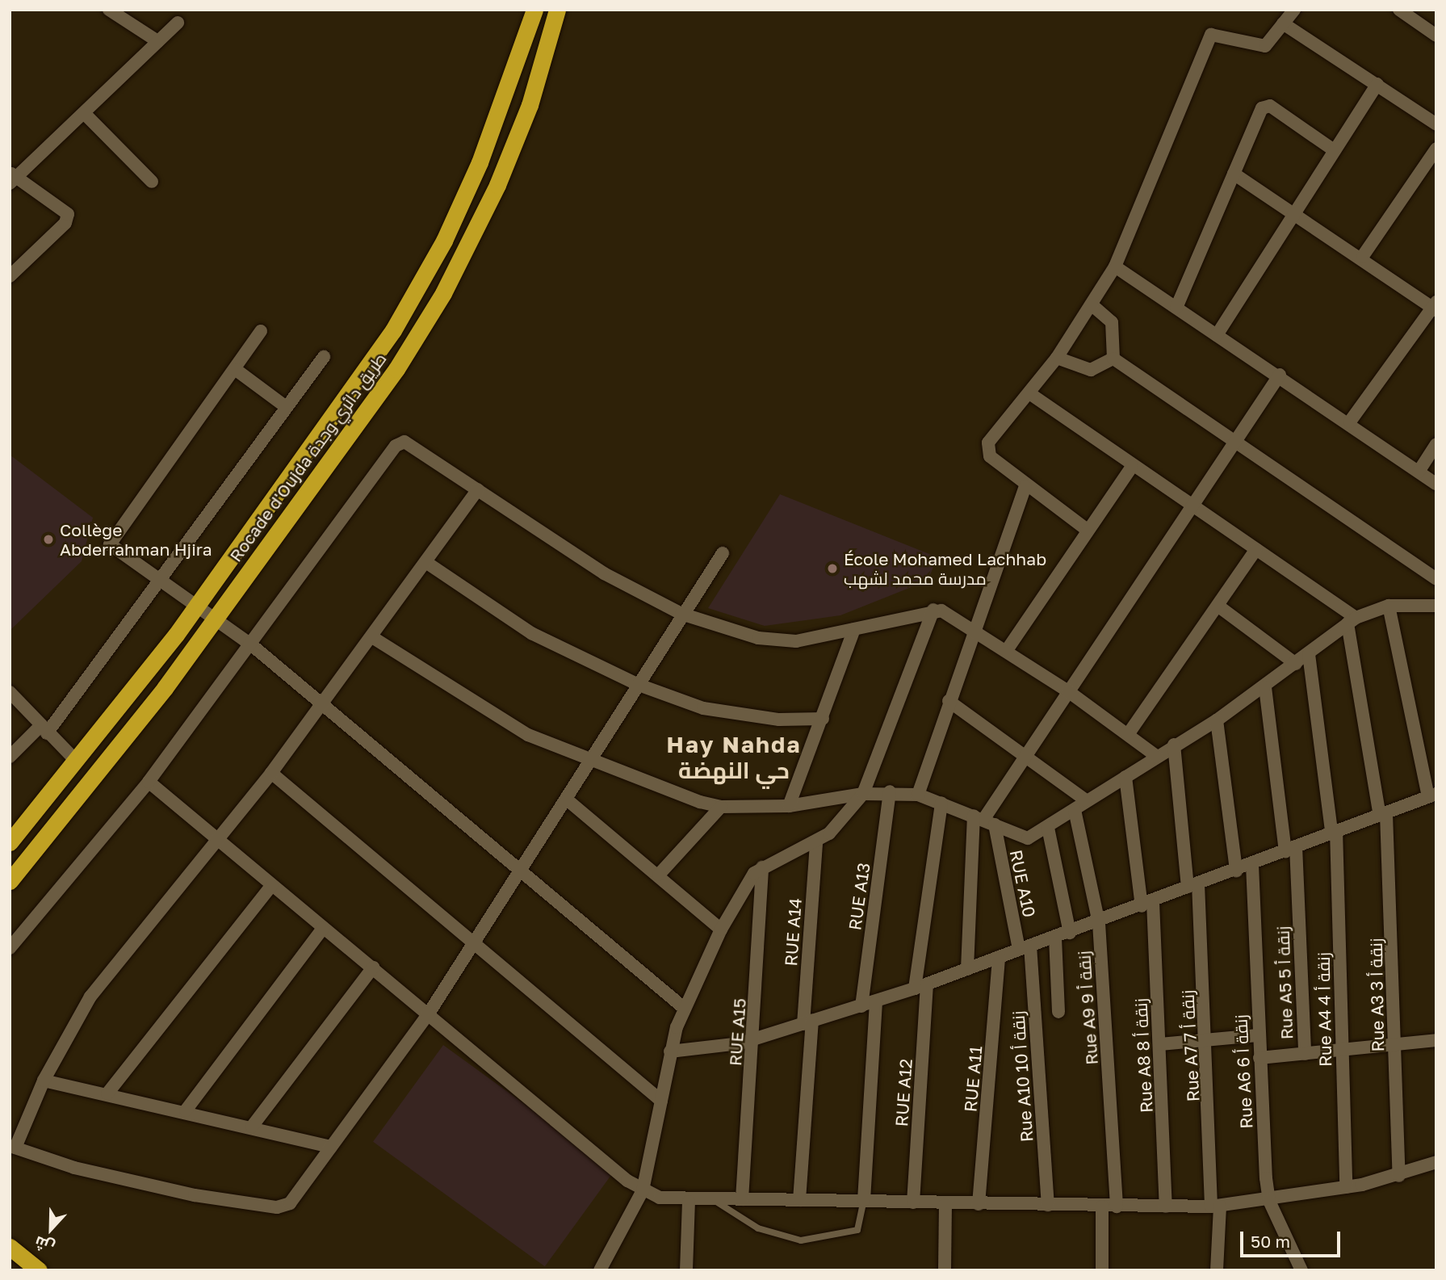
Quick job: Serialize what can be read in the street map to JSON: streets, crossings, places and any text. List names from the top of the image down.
{
  "streets": {
    "highway": ["Rocade d'Oujda طريق دائري وجدة"],
    "street": [
      "RUE A10",
      "RUE A13",
      "RUE A14",
      "Rue A5 زنقة أ 5",
      "Rue A3 زنقة أ 3",
      "Rue A9 زنقة أ 9",
      "Rue A4 زنقة أ 4",
      "RUE A15",
      "Rue A7 زنقة أ 7",
      "Rue A8 زنقة أ 8",
      "Rue A6 زنقة أ 6",
      "Rue A10 زنقة أ 10",
      "RUE A11",
      "RUE A12"
    ]
  },
  "crossings": [
    ["RUE A10", "Rue A10 زنقة أ 10"],
    ["Rue A5 زنقة أ 5", "Rue A3 زنقة أ 3"],
    ["Rue A5 زنقة أ 5", "Rue A4 زنقة أ 4"]
  ],
  "districts": ["Hay Nahda حي النهضة"],
  "places": ["Collège Abderrahman Hjira", "École Mohamed Lachhab مدرسة محمد لشهب"],
  "scale_bar": "50 m",
  "north": "bottom"
}
